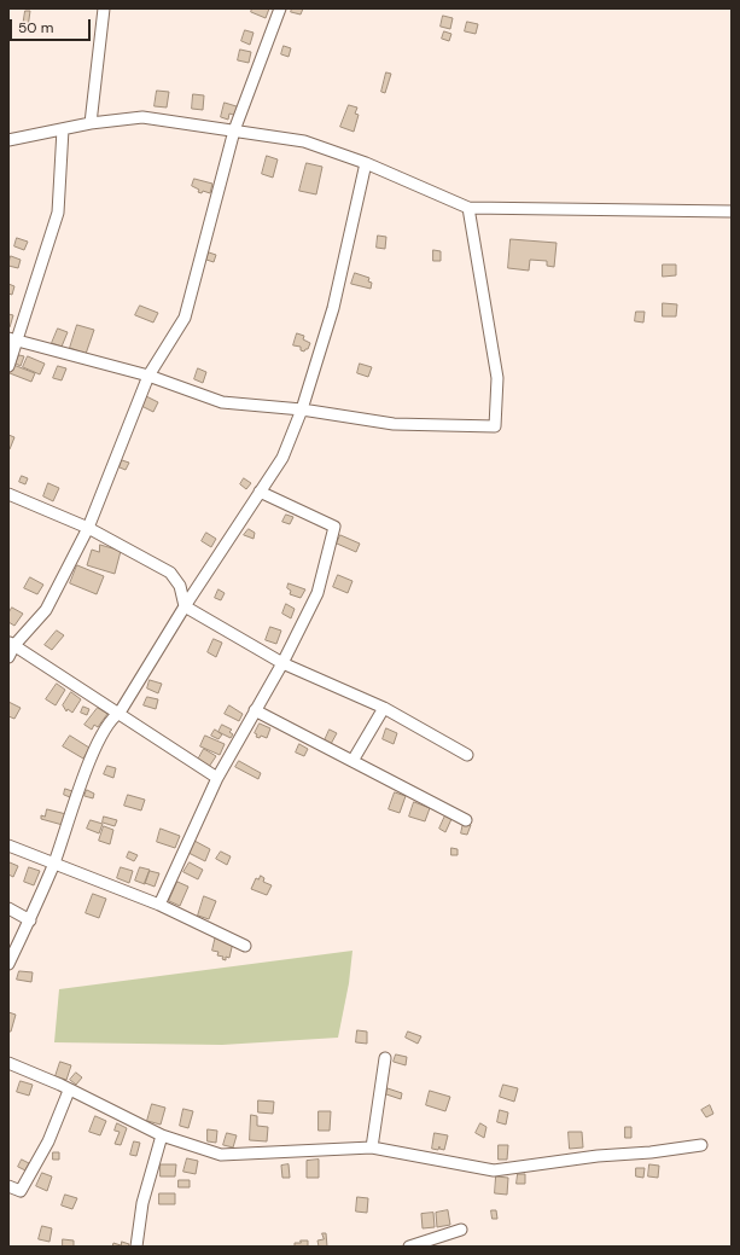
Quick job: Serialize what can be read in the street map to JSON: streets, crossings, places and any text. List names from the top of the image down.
{
  "scale_bar": "50 m"
}
